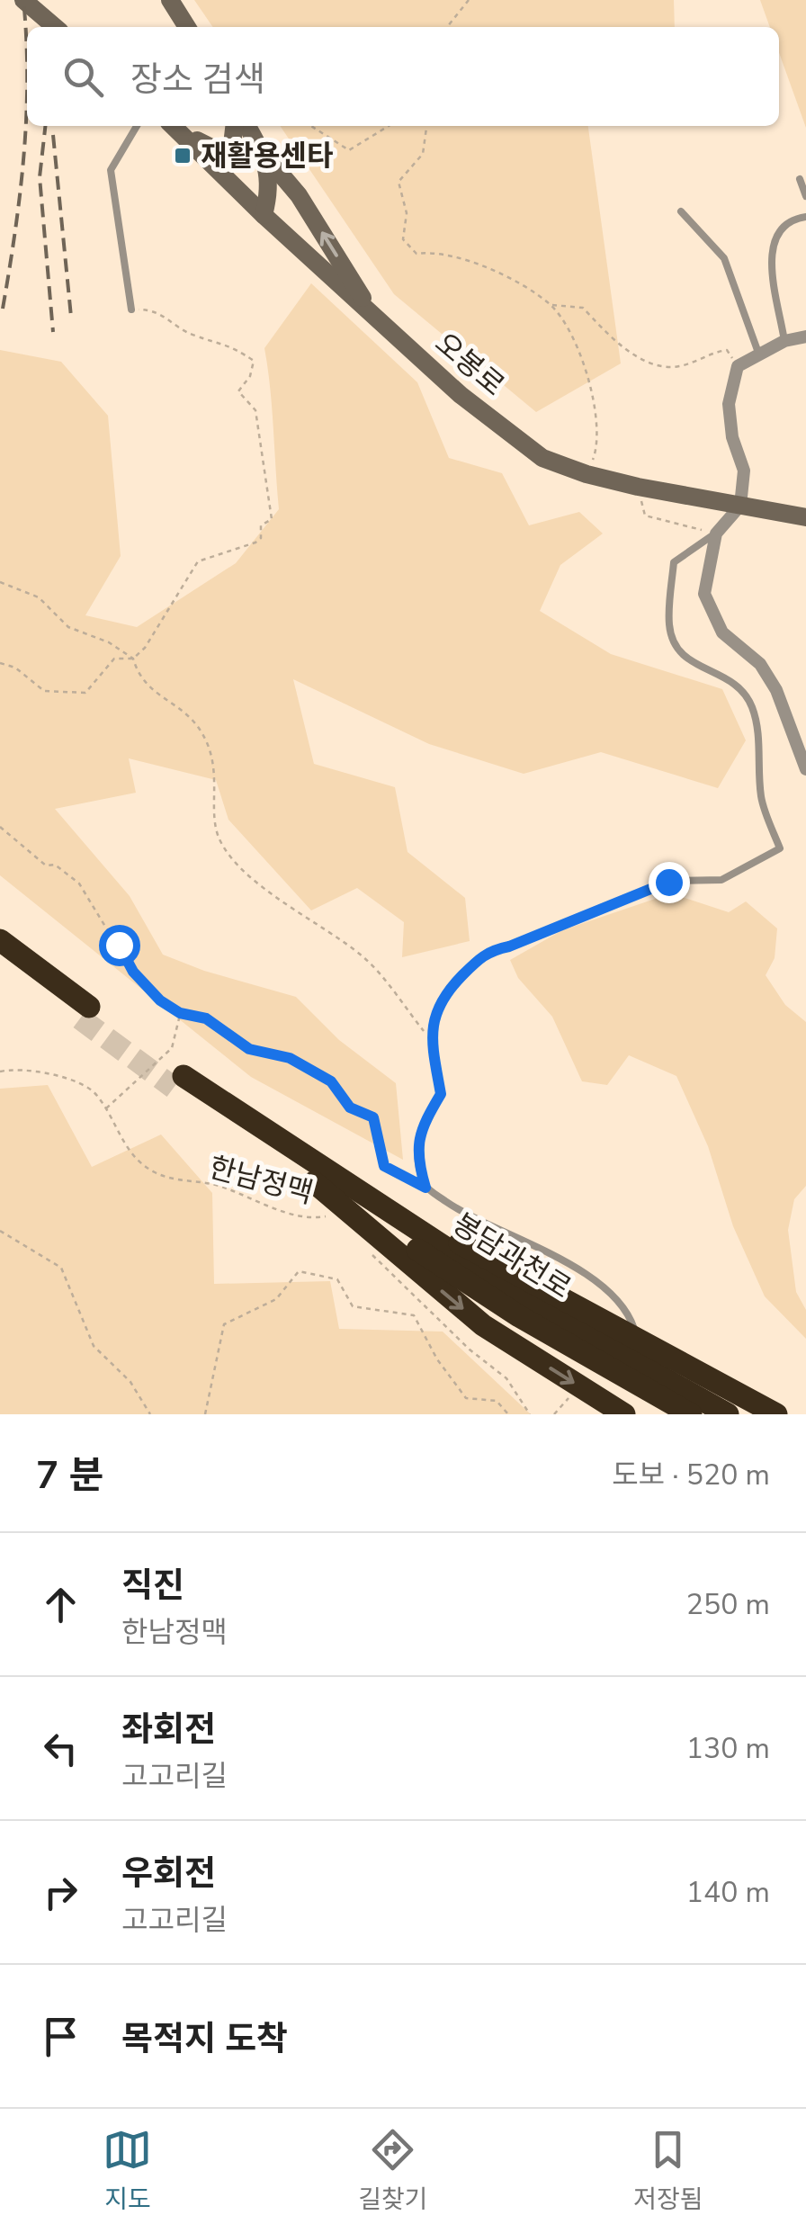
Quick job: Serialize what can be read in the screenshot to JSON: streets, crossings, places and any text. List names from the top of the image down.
{
  "streets": {
    "highway": ["봉담과천로"],
    "street": ["오봉로"],
    "path": ["한남정맥"]
  },
  "places": {
    "transit": ["재활용센타"]
  },
  "page": {
    "search": "장소 검색",
    "heading": ["7 분", "도보 · 520 m"],
    "list": [
      ["직진", "한남정맥", "250 m"],
      ["좌회전", "고고리길", "130 m"],
      ["우회전", "고고리길", "140 m"],
      "목적지 도착"
    ],
    "nav": ["지도", "길찾기", "저장됨"]
  }
}
